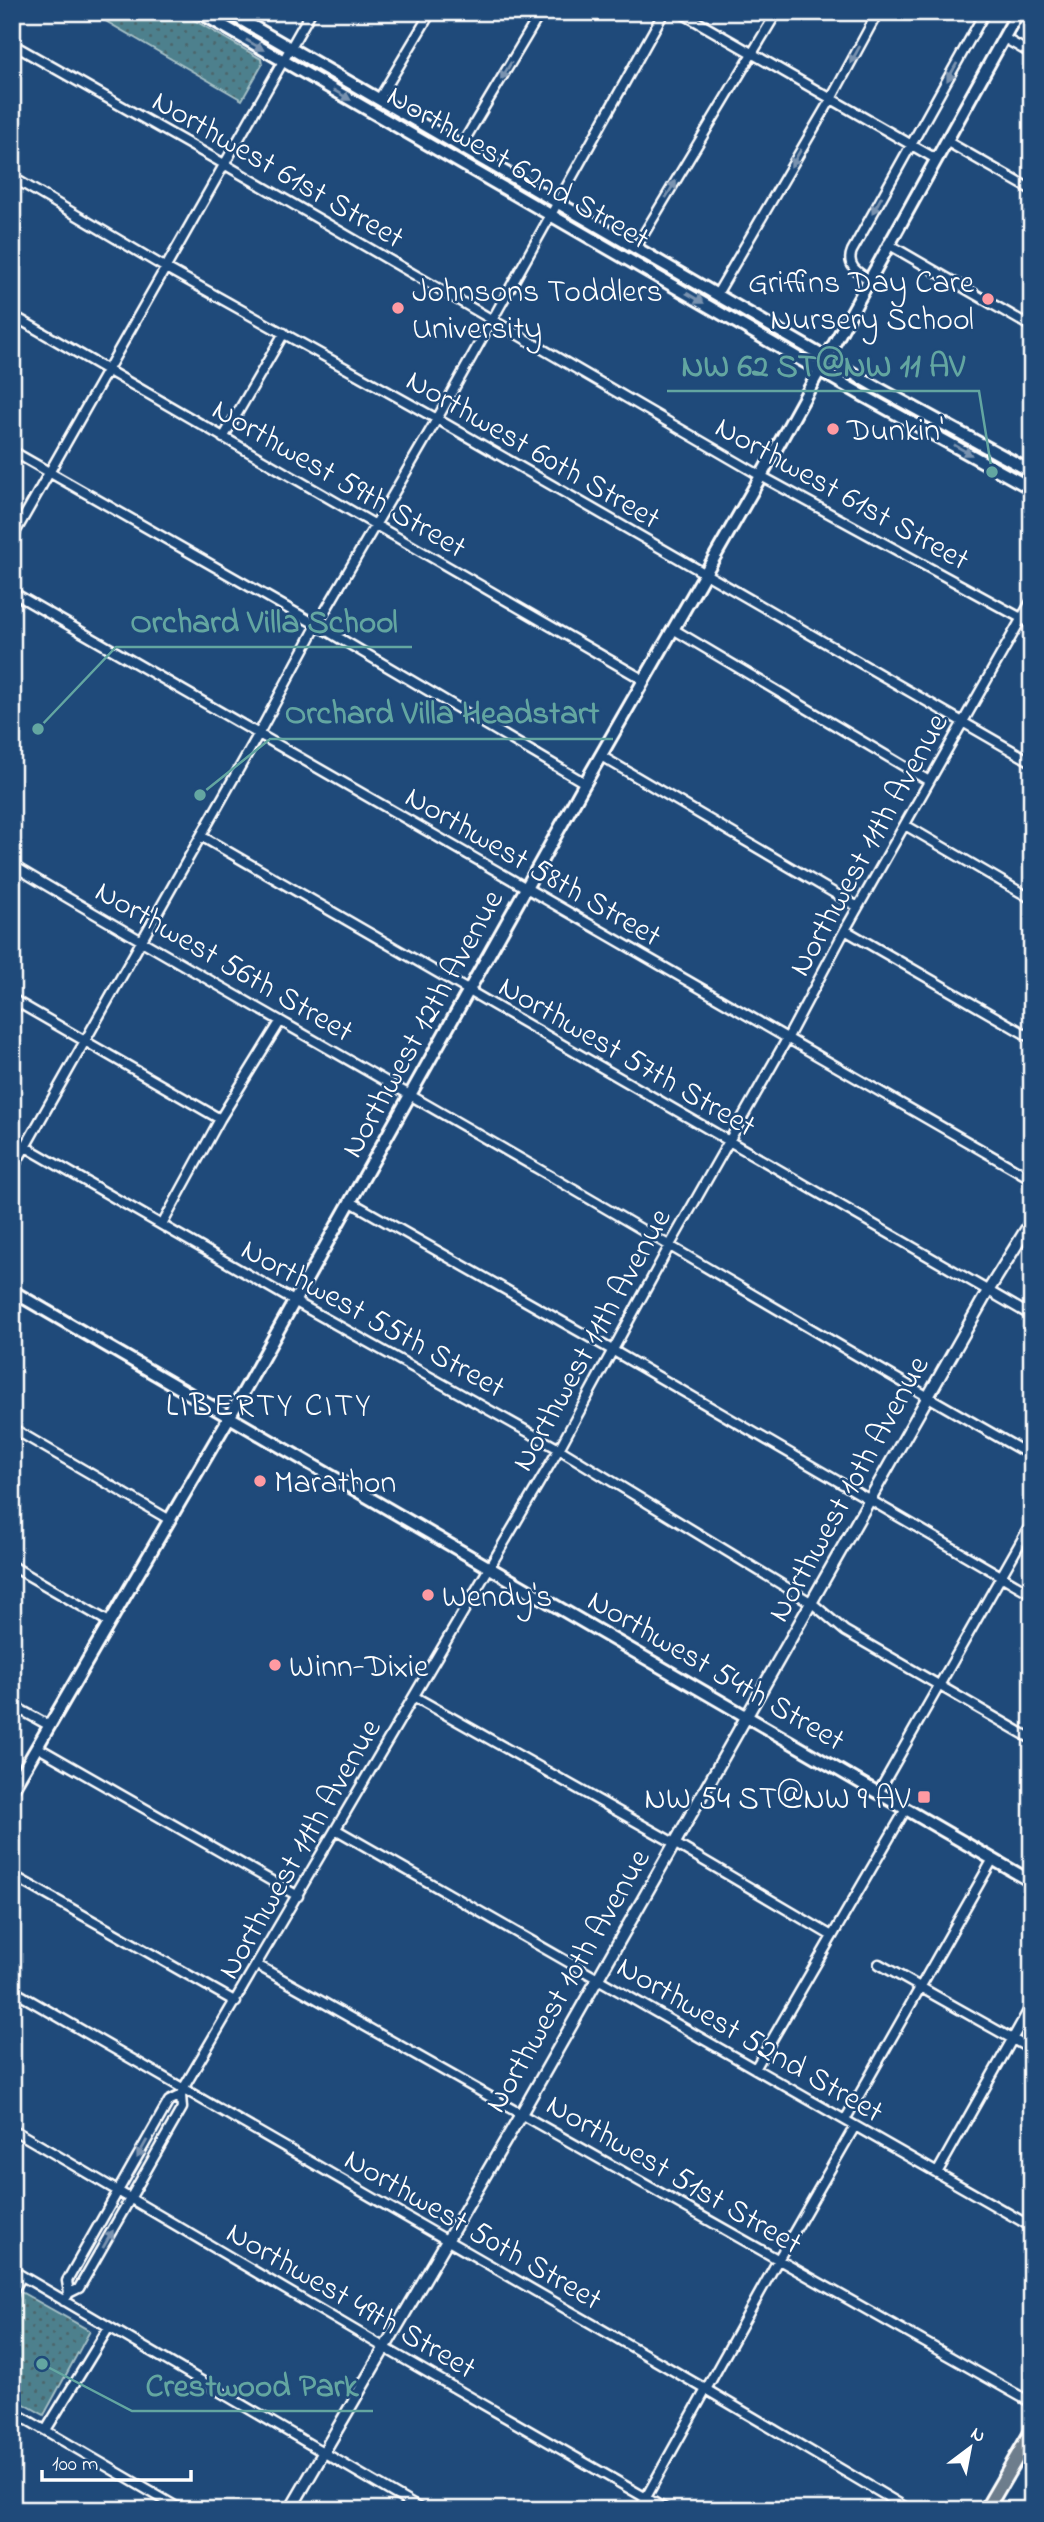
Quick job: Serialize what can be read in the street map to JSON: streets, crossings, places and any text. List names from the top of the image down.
{
  "streets": {
    "main road": ["Northwest 62nd Street", "Northwest 12th Avenue", "Northwest 54th Street"],
    "street": [
      "Northwest 61st Street",
      "Northwest 60th Street",
      "Northwest 59th Street",
      "Northwest 11th Avenue",
      "Northwest 58th Street",
      "Northwest 56th Street",
      "Northwest 57th Street",
      "Northwest 55th Street",
      "Northwest 10th Avenue",
      "Northwest 52nd Street",
      "Northwest 51st Street",
      "Northwest 50th Street",
      "Northwest 49th Street"
    ]
  },
  "crossings": [
    ["Northwest 62nd Street", "Northwest 12th Avenue"],
    ["Northwest 61st Street", "Northwest 11th Avenue"],
    ["Northwest 61st Street", "Northwest 12th Avenue"],
    ["Northwest 60th Street", "Northwest 11th Avenue"],
    ["Northwest 60th Street", "Northwest 12th Avenue"],
    ["Northwest 59th Street", "Northwest 12th Avenue"],
    ["Northwest 11th Avenue", "Northwest 58th Street"],
    ["Northwest 11th Avenue", "Northwest 56th Street"],
    ["Northwest 11th Avenue", "Northwest 57th Street"],
    ["Northwest 11th Avenue", "Northwest 55th Street"],
    ["Northwest 11th Avenue", "Northwest 54th Street"],
    ["Northwest 11th Avenue", "Northwest 52nd Street"],
    ["Northwest 11th Avenue", "Northwest 51st Street"],
    ["Northwest 11th Avenue", "Northwest 50th Street"],
    ["Northwest 11th Avenue", "Northwest 49th Street"],
    ["Northwest 58th Street", "Northwest 12th Avenue"],
    ["Northwest 56th Street", "Northwest 12th Avenue"],
    ["Northwest 56th Street", "Northwest 10th Avenue"],
    ["Northwest 12th Avenue", "Northwest 57th Street"],
    ["Northwest 12th Avenue", "Northwest 55th Street"],
    ["Northwest 12th Avenue", "Northwest 54th Street"],
    ["Northwest 57th Street", "Northwest 10th Avenue"],
    ["Northwest 55th Street", "Northwest 10th Avenue"],
    ["Northwest 10th Avenue", "Northwest 54th Street"],
    ["Northwest 10th Avenue", "Northwest 52nd Street"],
    ["Northwest 10th Avenue", "Northwest 51st Street"],
    ["Northwest 10th Avenue", "Northwest 50th Street"],
    ["Northwest 10th Avenue", "Northwest 49th Street"]
  ],
  "districts": ["LIBERTY CITY"],
  "places": {
    "other": [
      "Griffins Day Care Nursery School",
      "Johnsons Toddlers University",
      "Dunkin'",
      "NW 62 ST@NW 11 AV",
      "Orchard Villa School",
      "Orchard Villa Headstart",
      "Marathon",
      "Wendy's",
      "Winn-Dixie",
      "Crestwood Park"
    ],
    "transit": ["NW 54 ST@NW 9 AV"]
  },
  "scale_bar": "100 m",
  "north": "top right"
}
